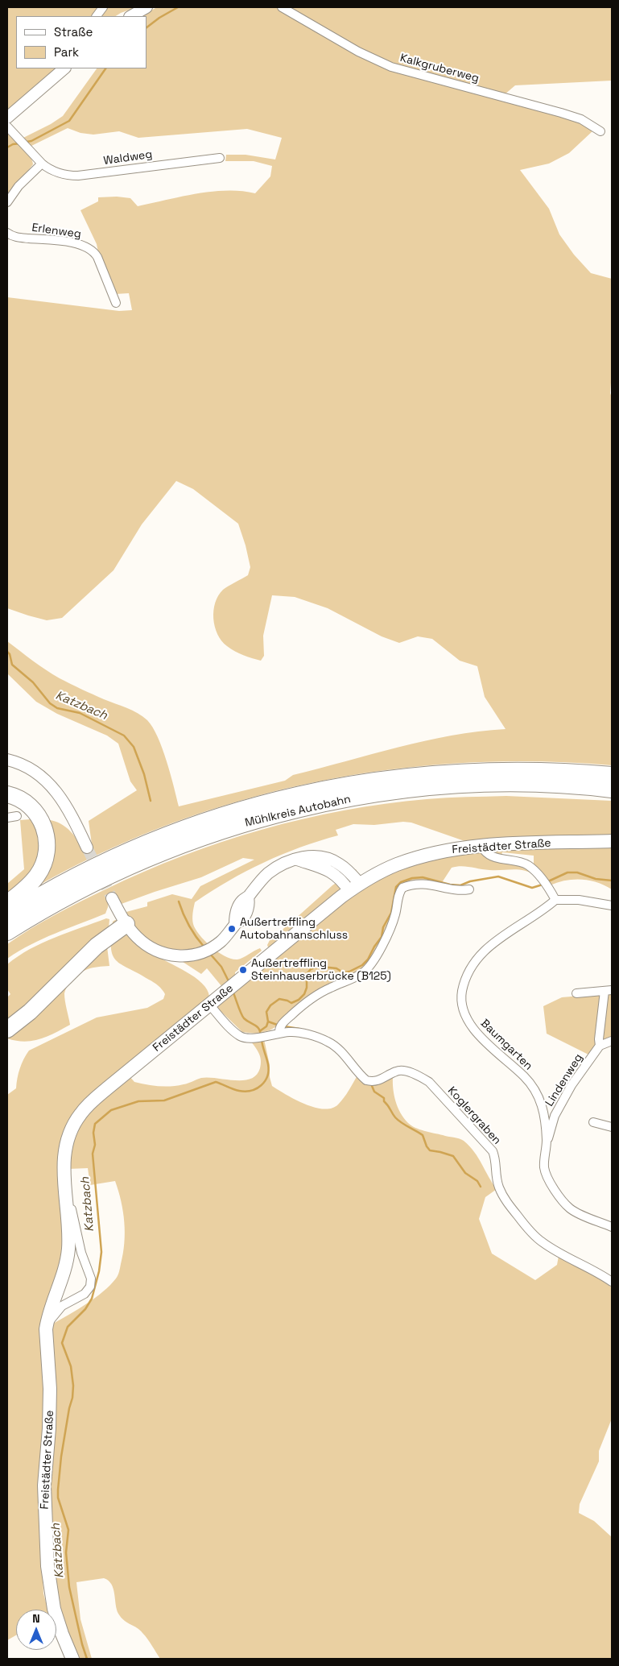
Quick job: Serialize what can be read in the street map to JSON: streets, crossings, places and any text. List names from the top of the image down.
{
  "streets": {
    "highway": ["Mühlkreis Autobahn"],
    "main road": ["Freistädter Straße"],
    "street": [
      "Kalkgruberweg",
      "Waldweg",
      "Erlenweg",
      "Baumgarten",
      "Lindenweg",
      "Koglergraben"
    ]
  },
  "crossings": [
    ["Baumgarten", "Lindenweg"]
  ],
  "water": ["Katzbach"],
  "places": ["Außertreffling Autobahnanschluss", "Außertreffling Steinhauserbrücke (B125)"],
  "legend": ["Straße", "Park"],
  "north": "top"
}
